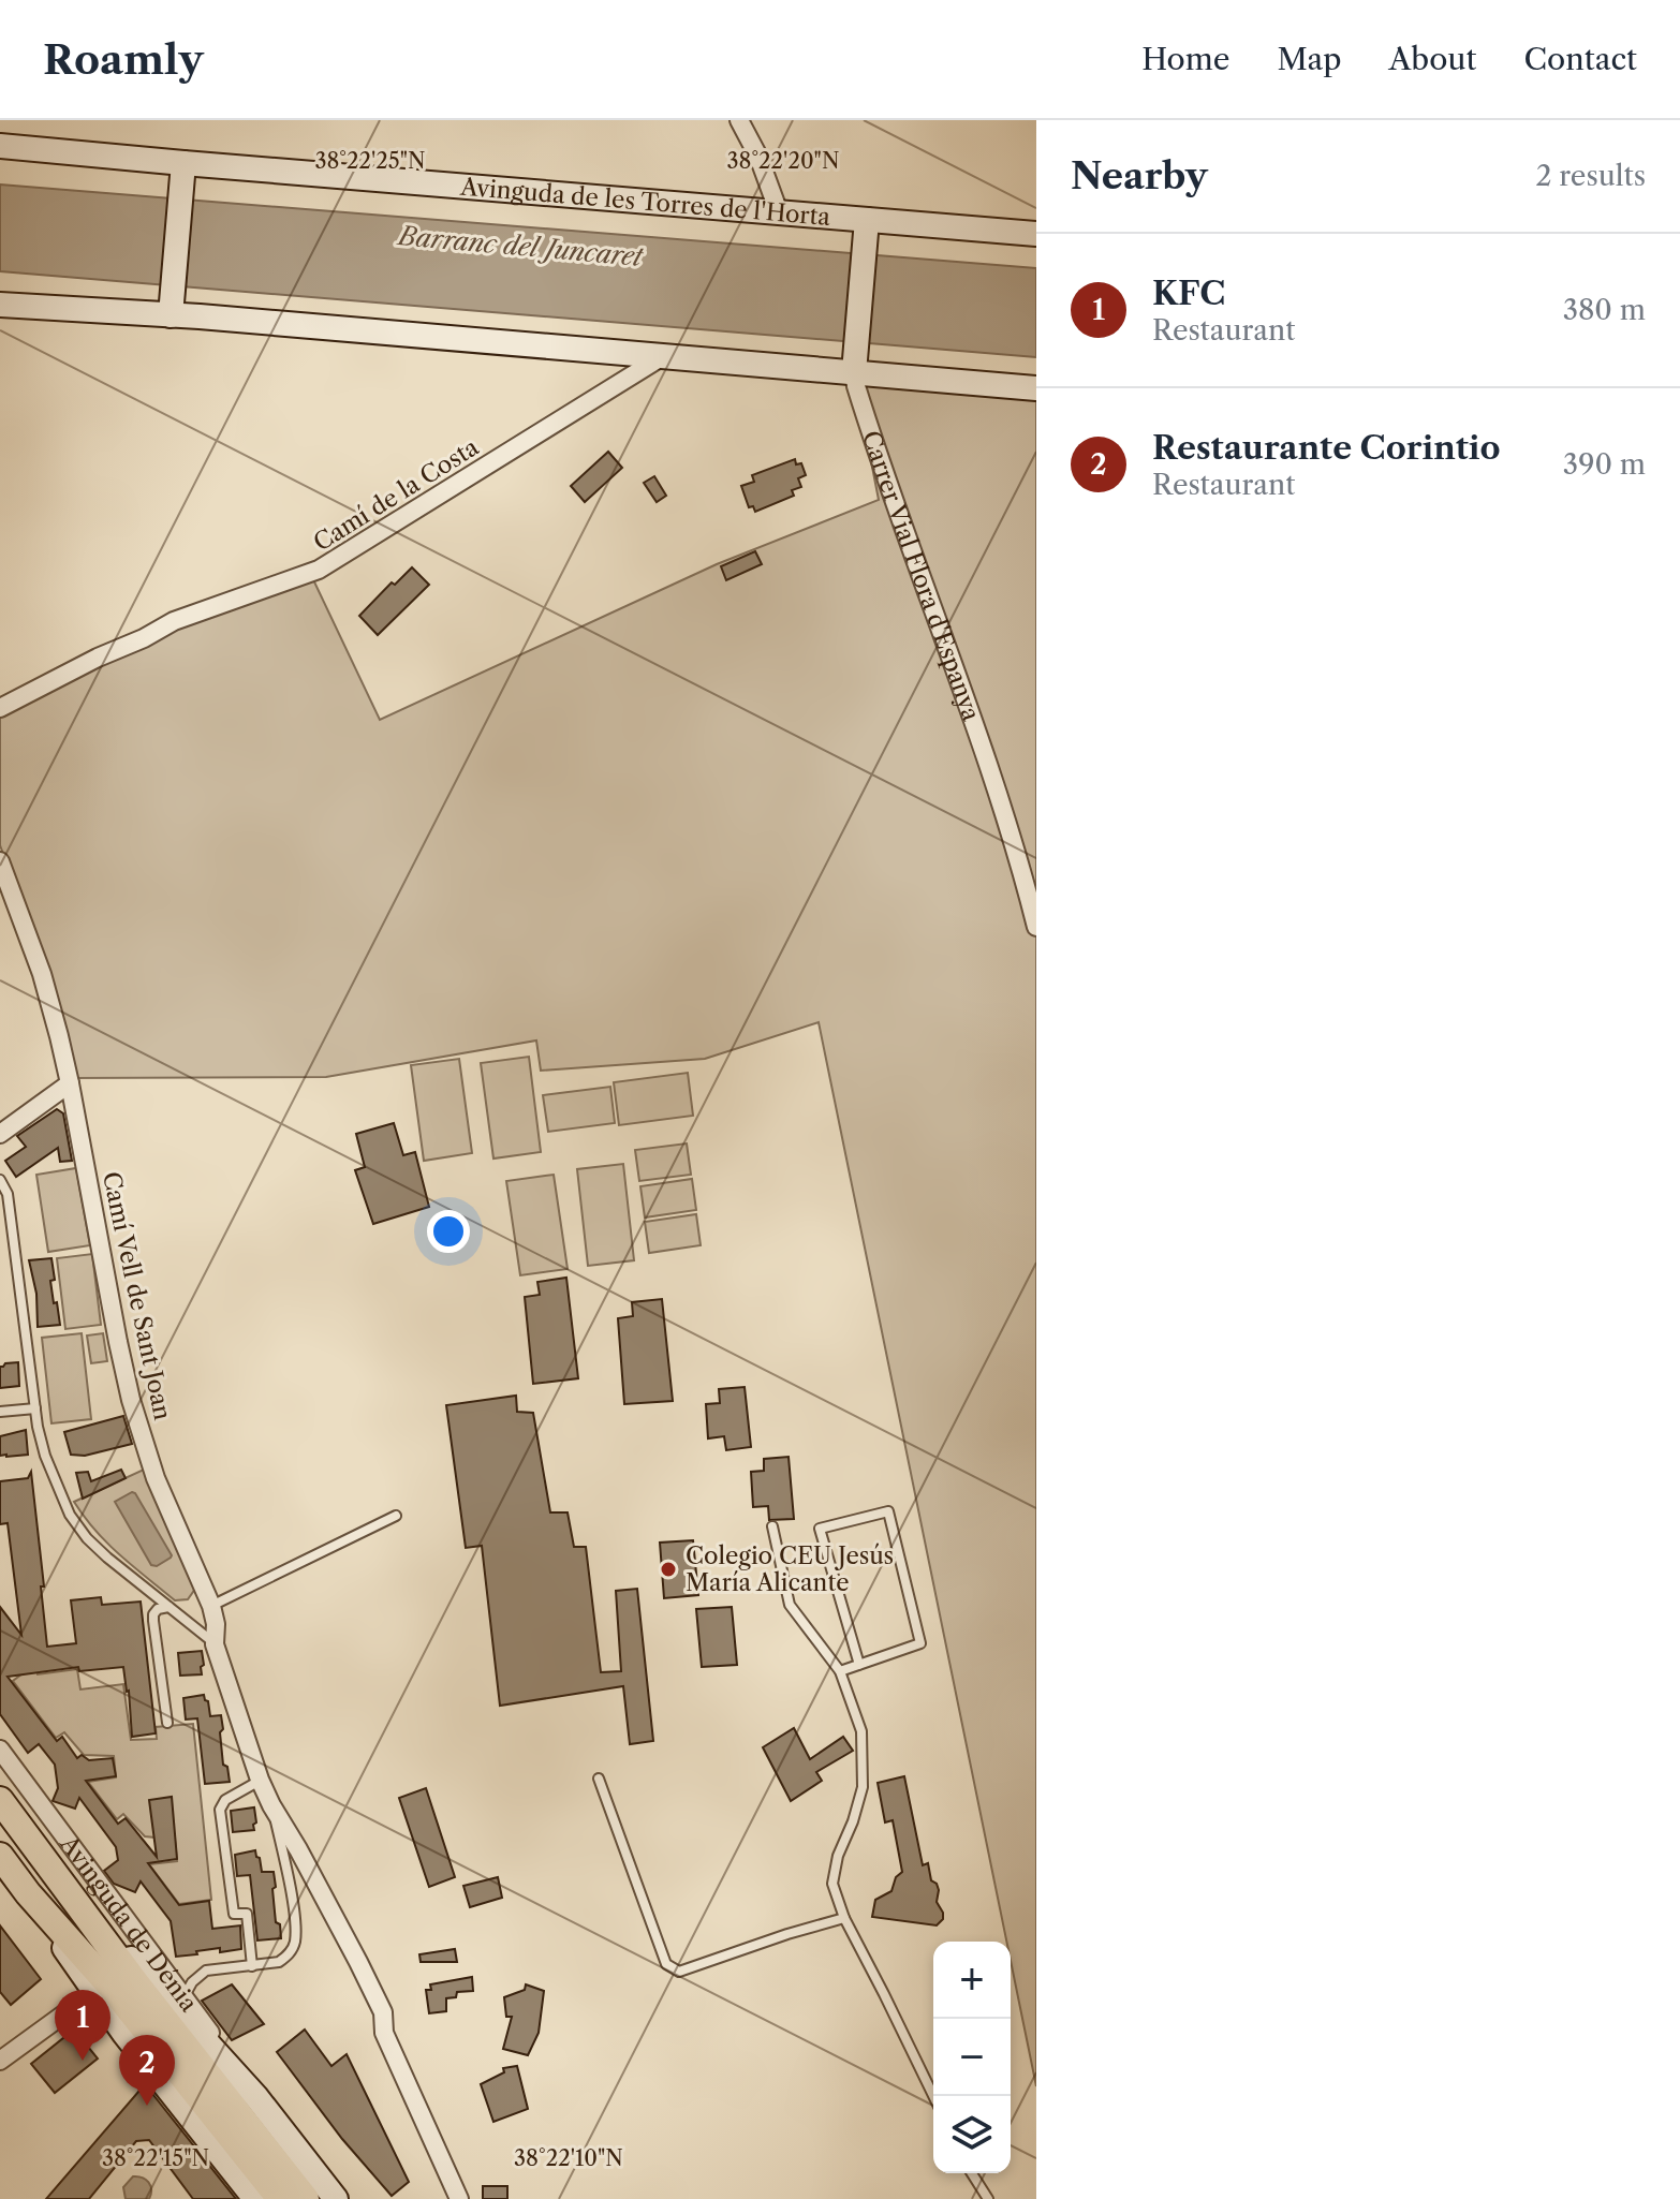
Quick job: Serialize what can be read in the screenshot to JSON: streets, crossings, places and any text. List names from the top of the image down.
{
  "streets": {
    "main road": ["Avinguda de les Torres de l'Horta", "Carrer Vial Flora d'Espanya", "Avinguda de Dénia"],
    "street": ["Camí de la Costa", "Camí Vell de Sant Joan"]
  },
  "crossings": [
    ["Avinguda de les Torres de l'Horta", "Carrer Vial Flora d'Espanya"]
  ],
  "water": ["Barranc del Juncaret"],
  "places": ["Colegio CEU Jesús María Alicante"],
  "page": {
    "header": "Roamly",
    "nav": [
      "Home",
      "Map",
      "About",
      "Contact"
    ],
    "heading": ["Nearby", "2 results"],
    "list": [
      {
        "mark": "1",
        "name": "KFC",
        "note": "Restaurant",
        "value": "380 m"
      },
      {
        "mark": "2",
        "name": "Restaurante Corintio",
        "note": "Restaurant",
        "value": "390 m"
      }
    ],
    "map_buttons": ["+", "−"],
    "pins": ["1", "2"]
  },
  "coordinates": [
    "38°22'25\"N",
    "38°22'20\"N",
    "38°22'15\"N",
    "38°22'10\"N"
  ]
}
